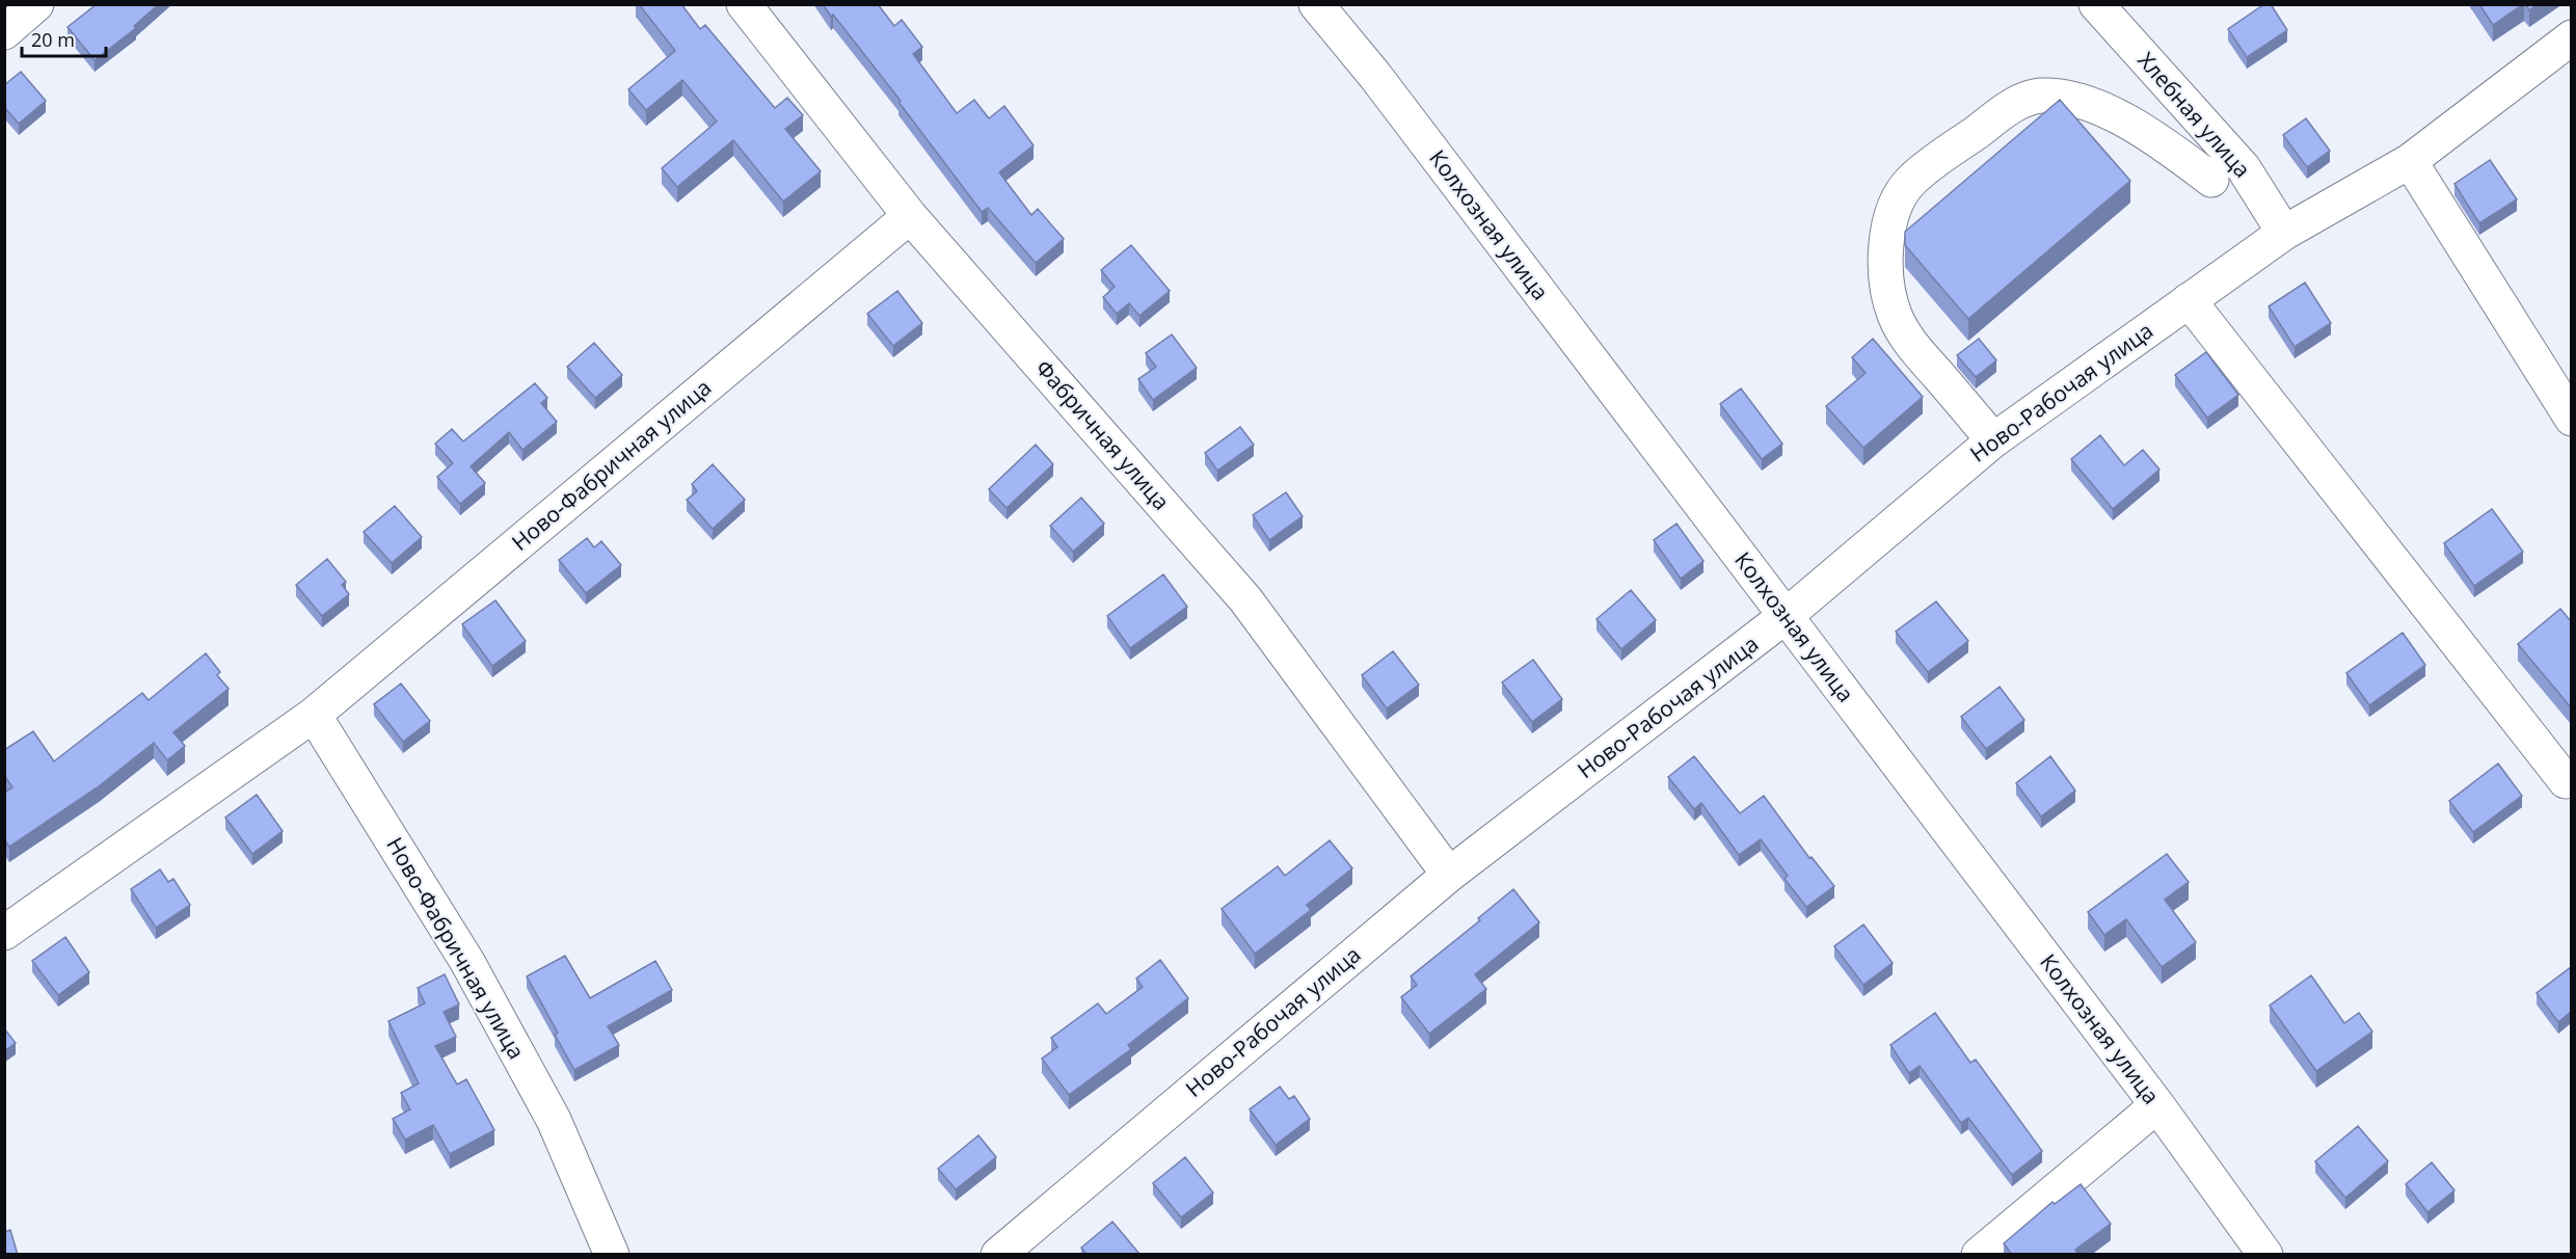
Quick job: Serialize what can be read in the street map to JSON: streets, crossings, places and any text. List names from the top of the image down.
{
  "streets": {
    "street": [
      "Хлебная улица",
      "Колхозная улица",
      "Ново-Рабочая улица",
      "Фабричная улица",
      "Ново-Фабричная улица"
    ]
  },
  "crossings": [
    ["Хлебная улица", "Ново-Рабочая улица"],
    ["Колхозная улица", "Ново-Рабочая улица"],
    ["Ново-Рабочая улица", "Фабричная улица"],
    ["Фабричная улица", "Ново-Фабричная улица"]
  ],
  "scale_bar": "20 m"
}
